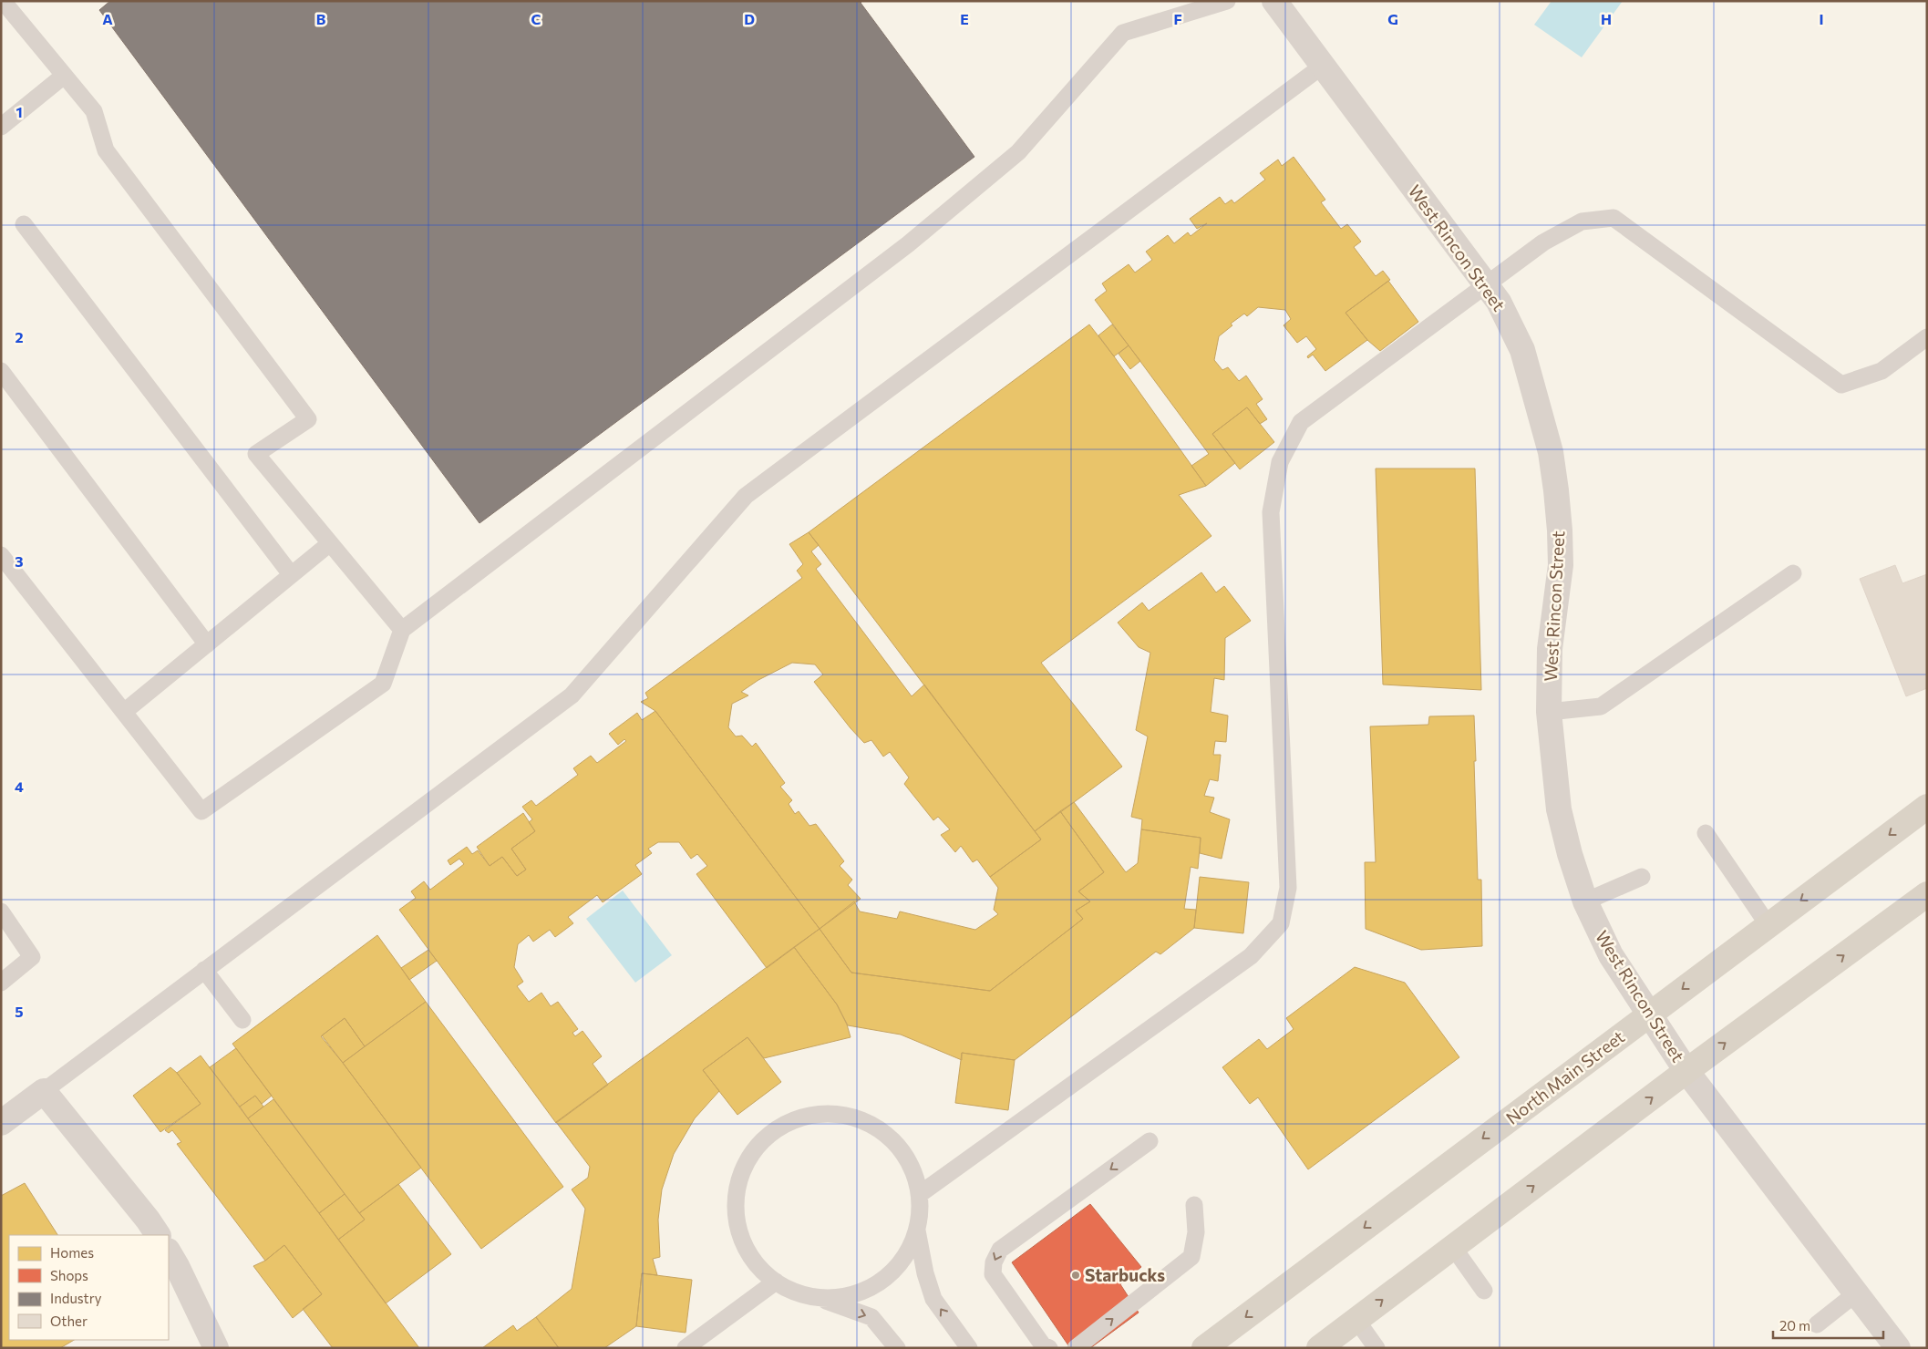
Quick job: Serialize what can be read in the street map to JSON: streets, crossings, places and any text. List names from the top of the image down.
{
  "streets": {
    "main road": ["North Main Street"],
    "street": ["West Rincon Street"]
  },
  "crossings": [
    ["West Rincon Street", "North Main Street"]
  ],
  "places": ["Starbucks"],
  "legend": [
    "Homes",
    "Shops",
    "Industry",
    "Other"
  ],
  "scale_bar": "20 m",
  "grid": {
    "columns": [
      "A",
      "B",
      "C",
      "D",
      "E",
      "F",
      "G",
      "H",
      "I"
    ],
    "rows": [
      "1",
      "2",
      "3",
      "4",
      "5"
    ]
  }
}
